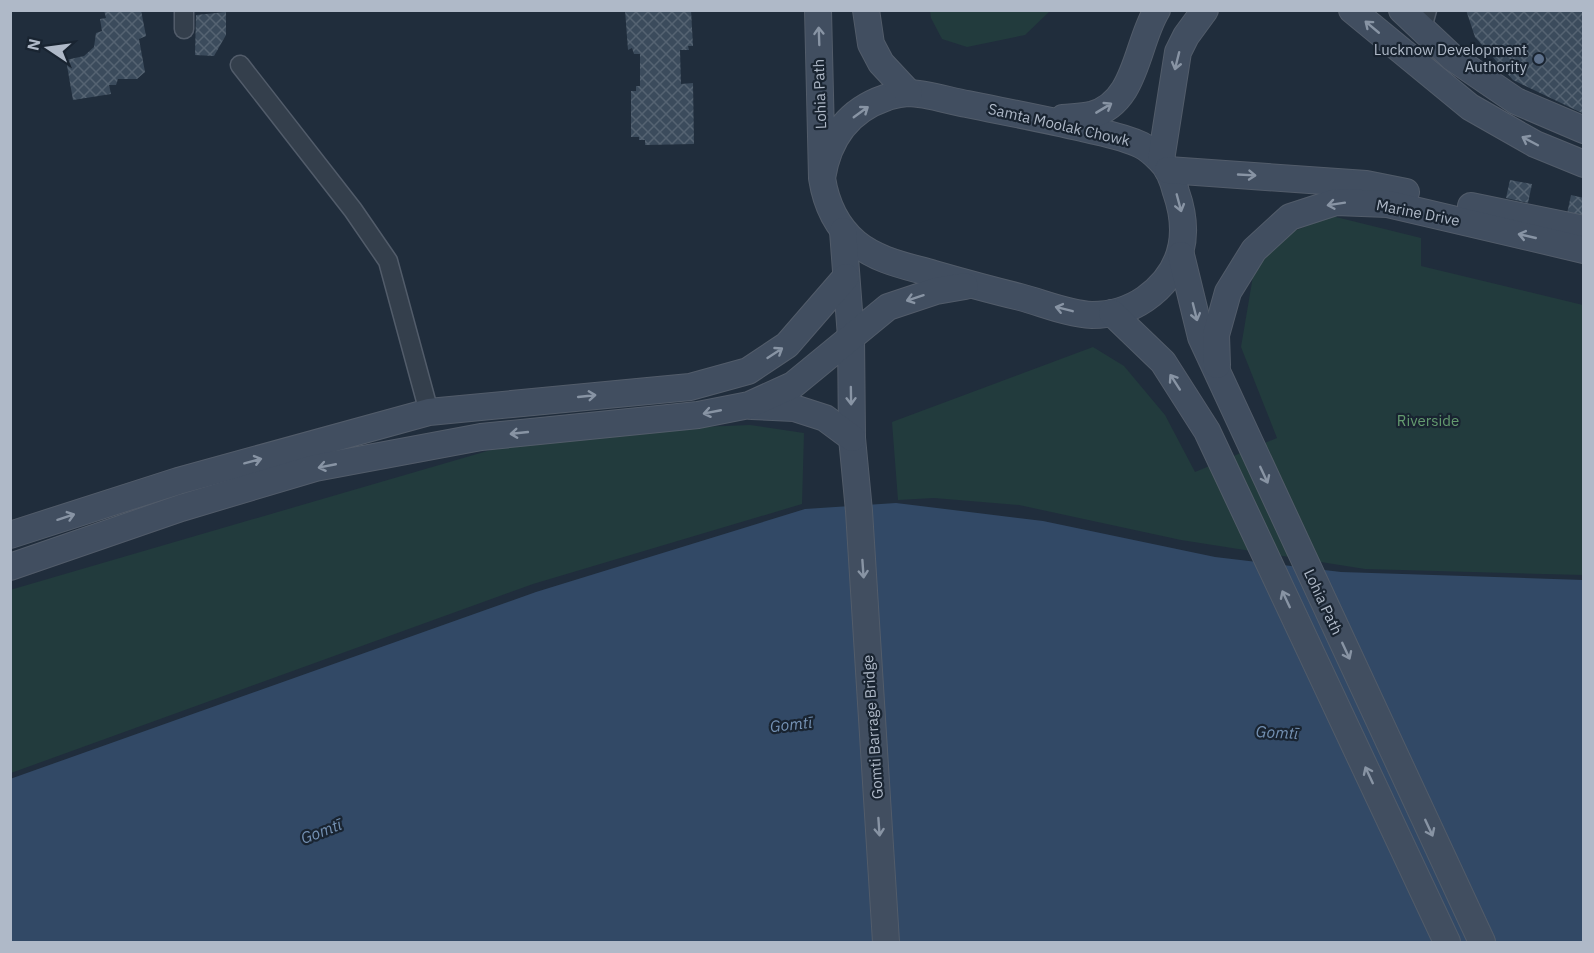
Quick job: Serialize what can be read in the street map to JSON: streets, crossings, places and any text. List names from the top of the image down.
{
  "streets": {
    "street": [
      "Lohia Path",
      "Samta Moolak Chowk",
      "Marine Drive",
      "Gomti Barrage Bridge"
    ]
  },
  "crossings": [
    ["Lohia Path", "Samta Moolak Chowk"],
    ["Lohia Path", "Marine Drive"],
    ["Samta Moolak Chowk", "Marine Drive"],
    ["Samta Moolak Chowk", "Gomti Barrage Bridge"]
  ],
  "one_way": ["Gomti Barrage Bridge"],
  "water": ["Gomtī"],
  "parks": ["Riverside"],
  "places": ["Lucknow Development Authority"],
  "north": "left"
}
